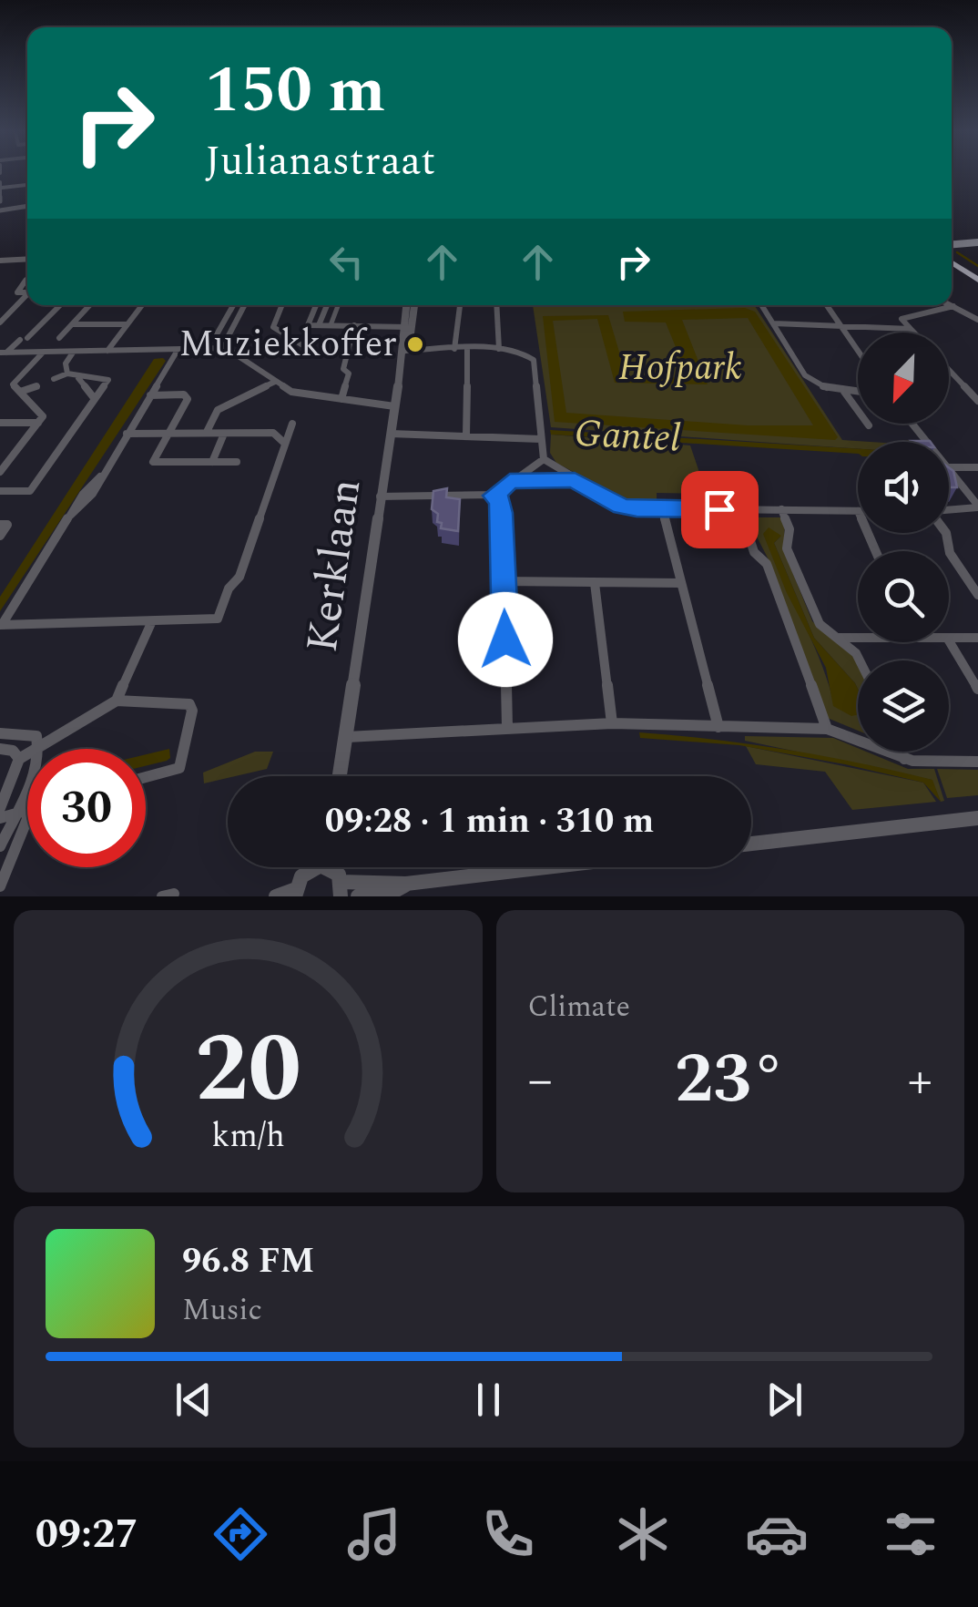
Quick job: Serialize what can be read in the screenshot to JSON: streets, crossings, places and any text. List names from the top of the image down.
{
  "streets": {
    "street": ["Kerklaan"]
  },
  "water": ["Gantel"],
  "parks": ["Hofpark"],
  "places": ["Muziekkoffer"],
  "north": "bottom left",
  "page": {
    "turn": ["150 m", "Julianastraat"],
    "limit": "30",
    "trip": "09:28 · 1 min · 310 m",
    "tile": "Climate",
    "heat": ["−", "23°", "+"],
    "song": ["96.8 FM", "Music"],
    "tabs": "09:27",
    "gauge": ["20", "km/h"]
  }
}
